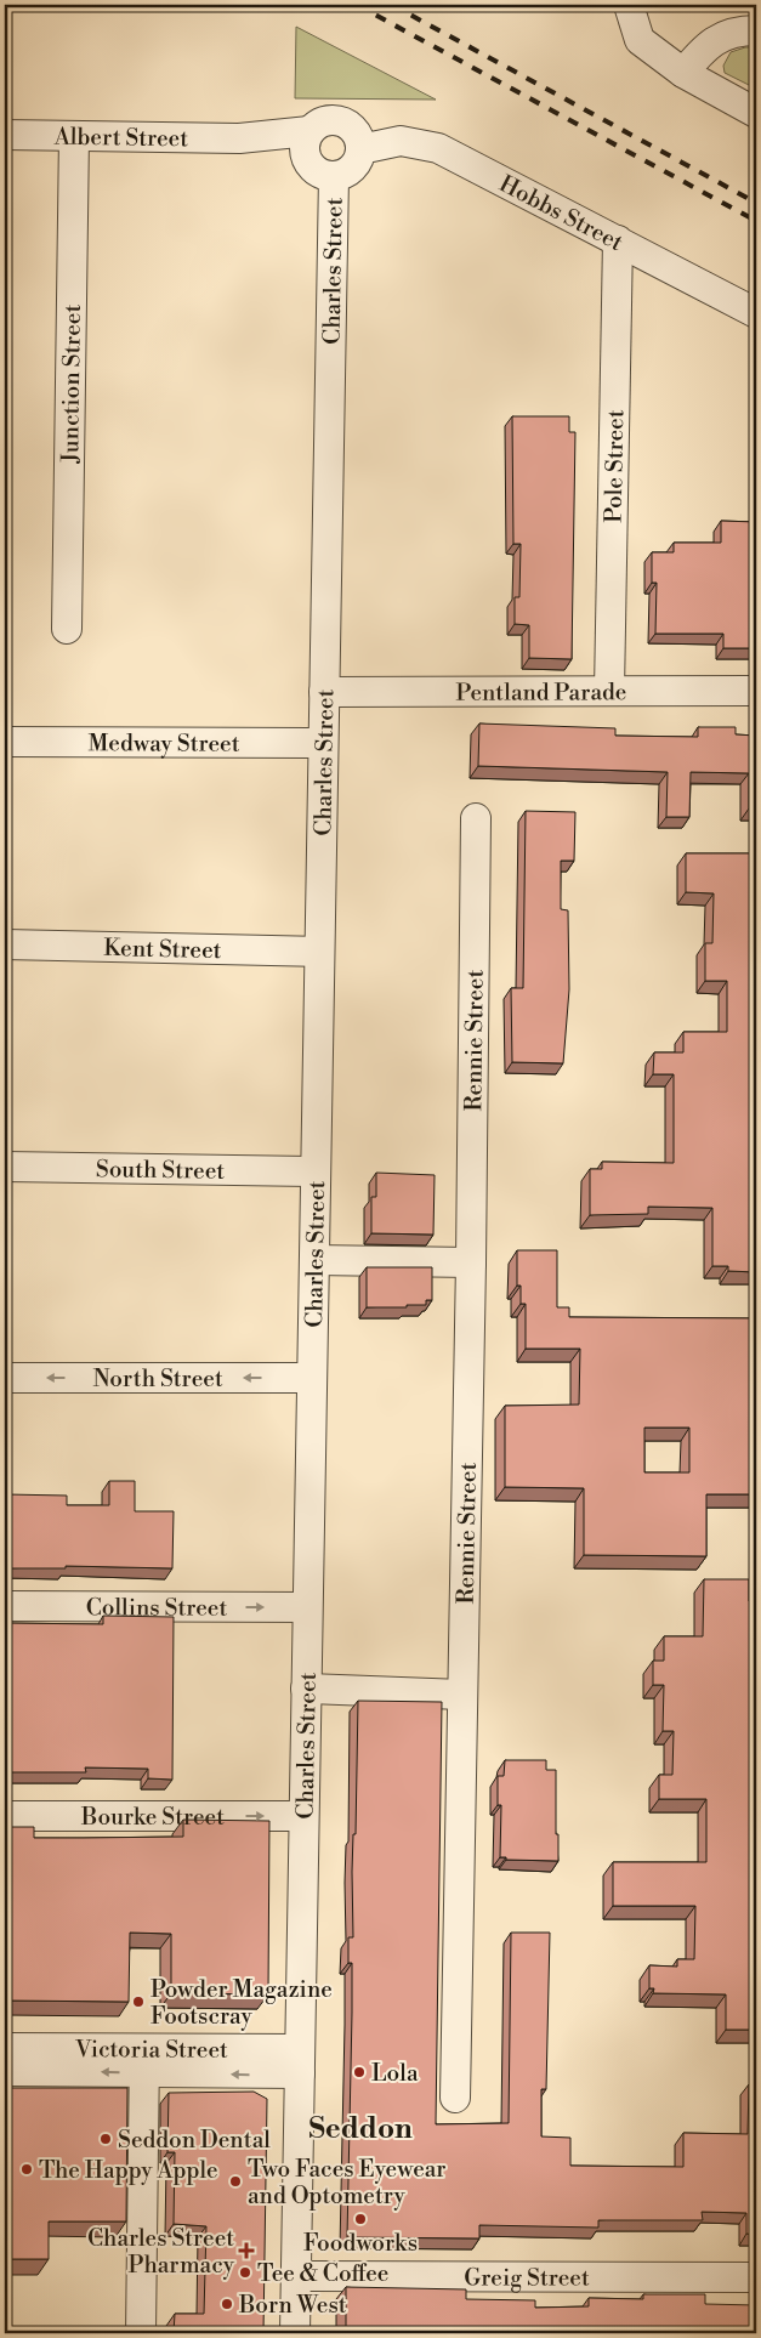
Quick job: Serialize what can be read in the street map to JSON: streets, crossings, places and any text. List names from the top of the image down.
{
  "streets": {
    "street": [
      "Albert Street",
      "Hobbs Street",
      "Charles Street",
      "Junction Street",
      "Pole Street",
      "Pentland Parade",
      "Medway Street",
      "Kent Street",
      "Rennie Street",
      "South Street",
      "North Street",
      "Collins Street",
      "Bourke Street",
      "Victoria Street",
      "Greig Street"
    ]
  },
  "crossings": [
    ["Albert Street", "Hobbs Street"],
    ["Albert Street", "Charles Street"],
    ["Albert Street", "Junction Street"],
    ["Hobbs Street", "Charles Street"],
    ["Hobbs Street", "Pole Street"],
    ["Charles Street", "Pentland Parade"],
    ["Charles Street", "Medway Street"],
    ["Charles Street", "Kent Street"],
    ["Charles Street", "South Street"],
    ["Charles Street", "North Street"],
    ["Charles Street", "Collins Street"],
    ["Charles Street", "Bourke Street"],
    ["Charles Street", "Victoria Street"],
    ["Charles Street", "Greig Street"],
    ["Pole Street", "Pentland Parade"]
  ],
  "one_way": ["North Street", "Collins Street", "Bourke Street"],
  "districts": ["Seddon"],
  "places": {
    "other": [
      "Powder Magazine Footscray",
      "Lola",
      "Seddon Dental",
      "The Happy Apple",
      "Two Faces Eyewear and Optometry",
      "Foodworks",
      "Tee & Coffee",
      "Born West"
    ],
    "health": ["Charles Street Pharmacy"]
  }
}
